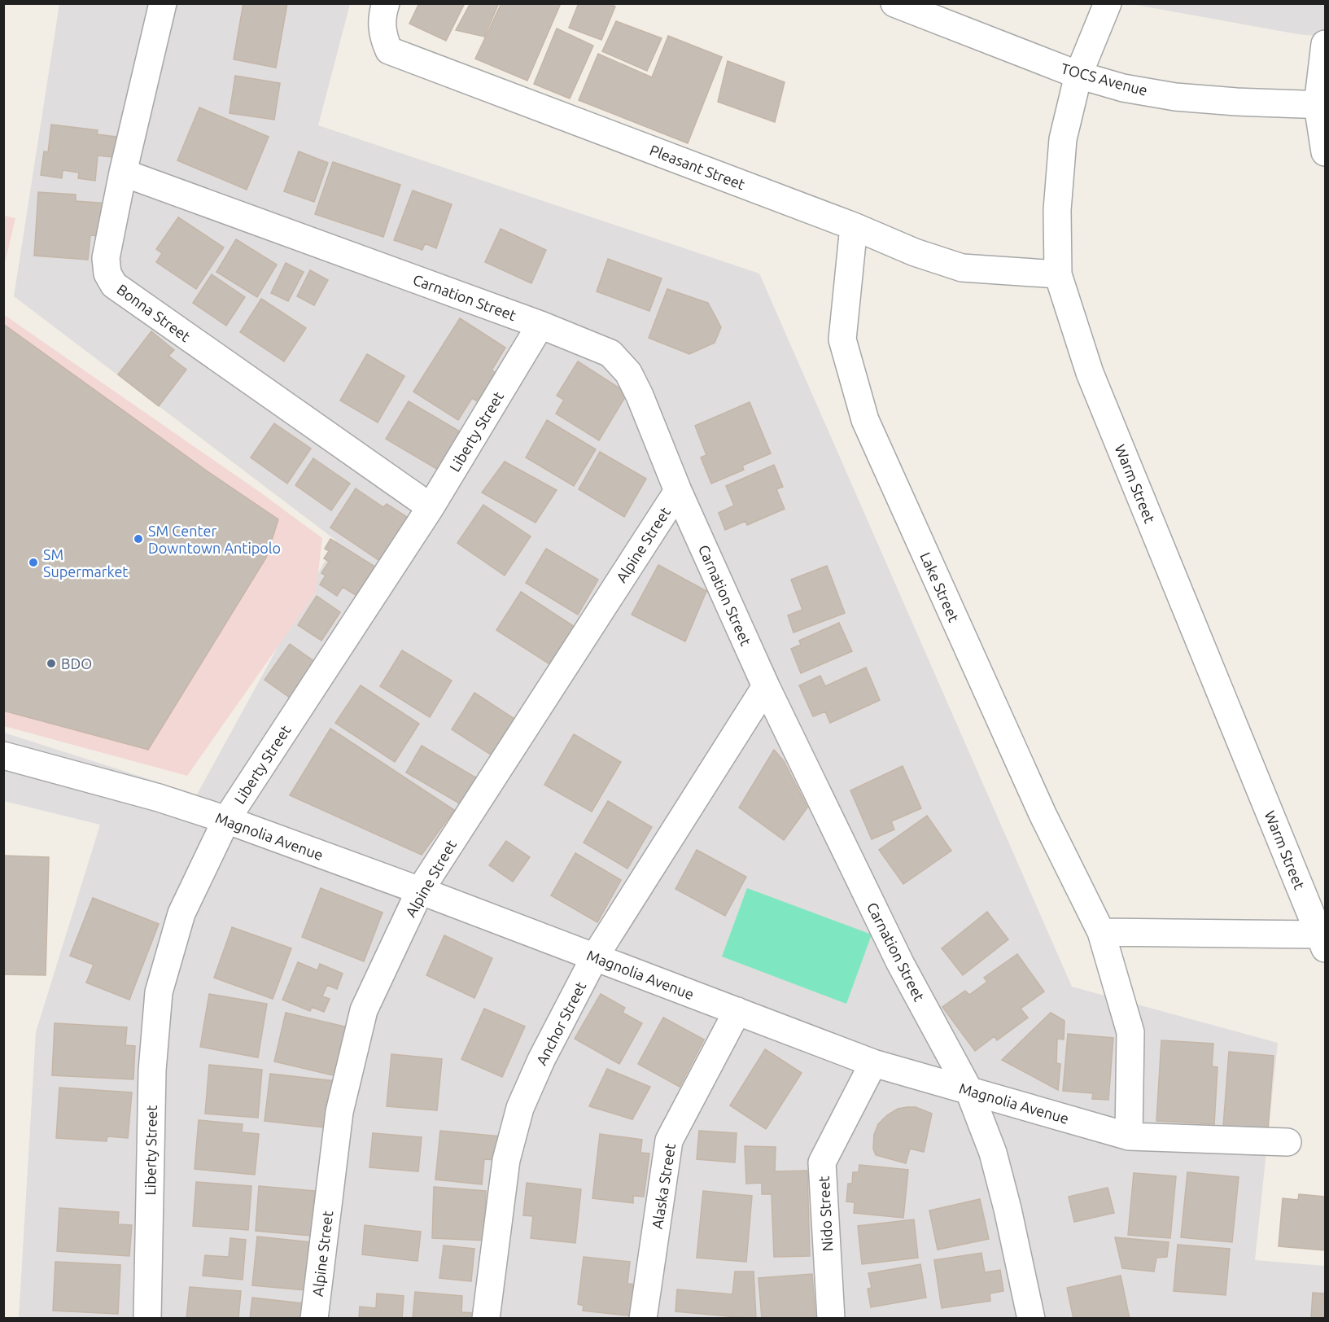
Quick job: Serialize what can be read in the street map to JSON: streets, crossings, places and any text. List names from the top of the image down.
{
  "streets": {
    "street": [
      "TOCS Avenue",
      "Pleasant Street",
      "Carnation Street",
      "Bonna Street",
      "Liberty Street",
      "Warm Street",
      "Alpine Street",
      "Lake Street",
      "Magnolia Avenue",
      "Anchor Street",
      "Alaska Street",
      "Nido Street"
    ]
  },
  "crossings": [
    ["TOCS Avenue", "Warm Street"],
    ["Pleasant Street", "Warm Street"],
    ["Pleasant Street", "Lake Street"],
    ["Carnation Street", "Bonna Street"],
    ["Carnation Street", "Liberty Street"],
    ["Carnation Street", "Alpine Street"],
    ["Carnation Street", "Magnolia Avenue"],
    ["Carnation Street", "Anchor Street"],
    ["Bonna Street", "Liberty Street"],
    ["Liberty Street", "Magnolia Avenue"],
    ["Alpine Street", "Magnolia Avenue"],
    ["Lake Street", "Magnolia Avenue"],
    ["Magnolia Avenue", "Anchor Street"],
    ["Magnolia Avenue", "Alaska Street"],
    ["Magnolia Avenue", "Nido Street"]
  ],
  "places": ["SM Center Downtown Antipolo", "SM Supermarket", "BDO"]
}
